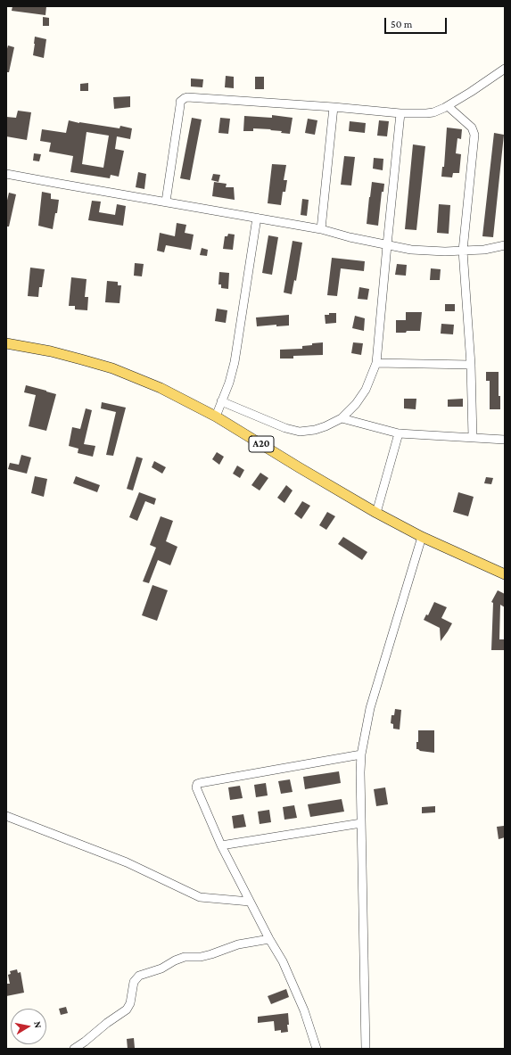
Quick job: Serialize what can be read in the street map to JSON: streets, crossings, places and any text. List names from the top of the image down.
{
  "streets": {
    "main road": ["A20"]
  },
  "scale_bar": "50 m",
  "north": "right"
}
